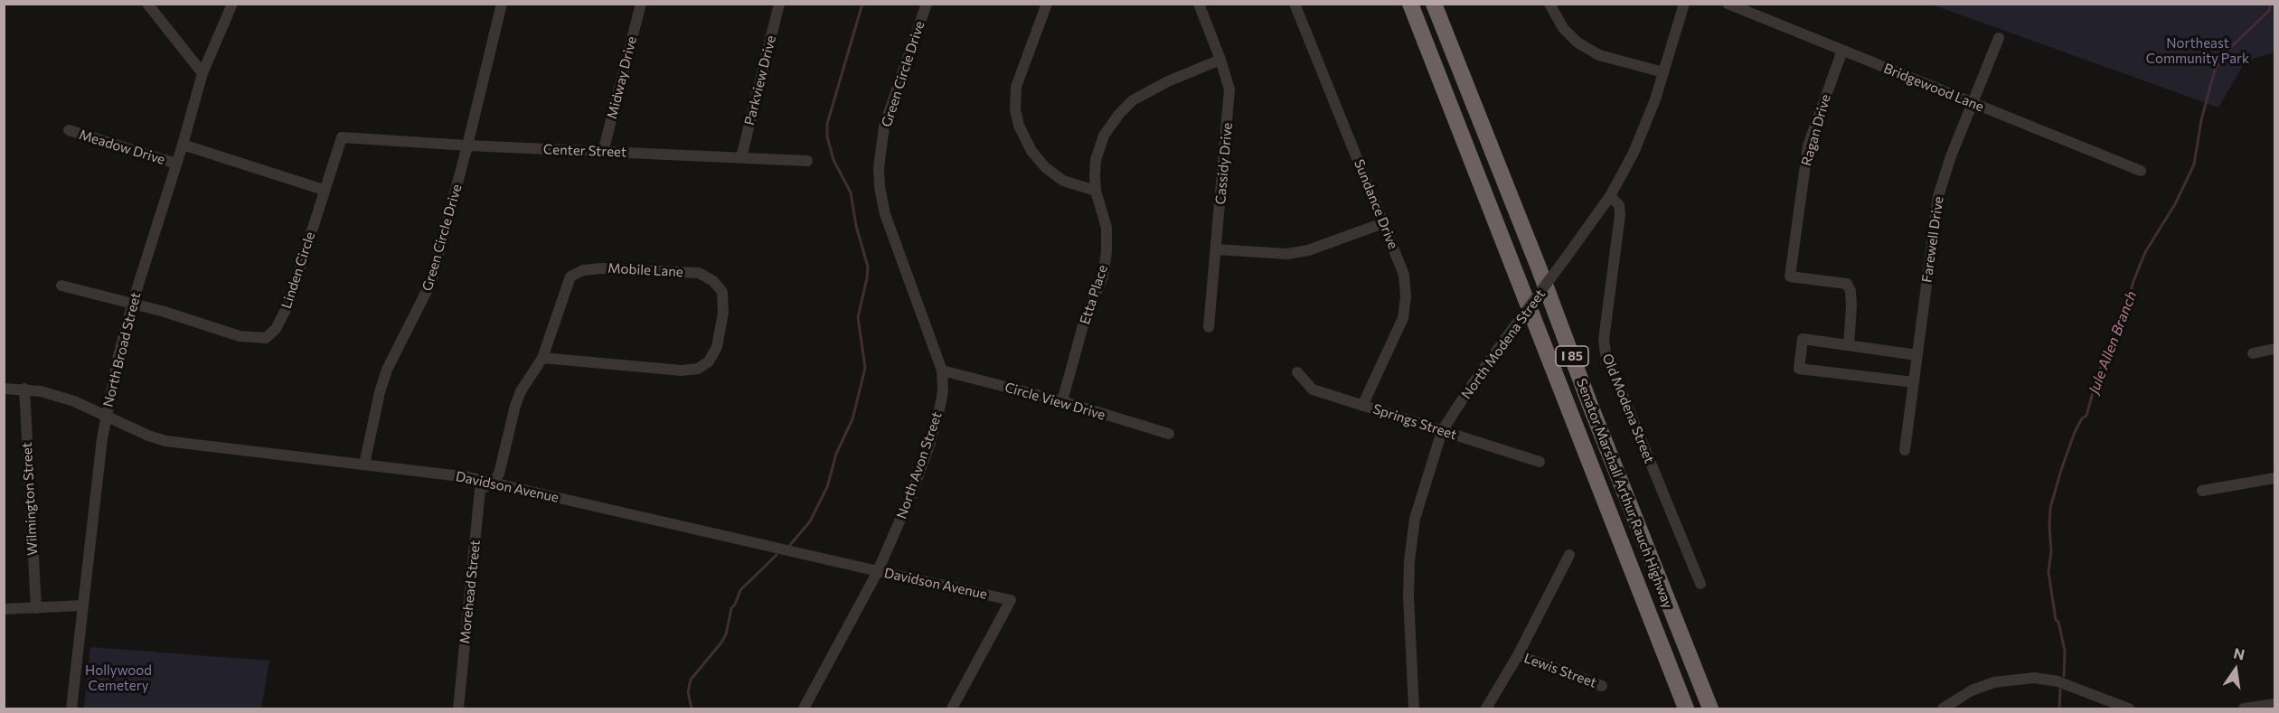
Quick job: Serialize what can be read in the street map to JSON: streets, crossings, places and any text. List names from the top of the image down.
{
  "streets": {
    "highway": ["I 85", "Senator Marshall Arthur Rauch Highway"],
    "street": [
      "Green Circle Drive",
      "Midway Drive",
      "Parkview Drive",
      "Bridgewood Lane",
      "Ragan Drive",
      "Meadow Drive",
      "Center Street",
      "Cassidy Drive",
      "Sundance Drive",
      "Farewell Drive",
      "Linden Circle",
      "Mobile Lane",
      "Etta Place",
      "North Modena Street",
      "North Broad Street",
      "Circle View Drive",
      "Old Modena Street",
      "Springs Street",
      "North Avon Street",
      "Davidson Avenue",
      "Wilmington Street",
      "Morehead Street",
      "Lewis Street"
    ]
  },
  "crossings": [
    ["Green Circle Drive", "Center Street"],
    ["Green Circle Drive", "North Avon Street"],
    ["Green Circle Drive", "Davidson Avenue"],
    ["Midway Drive", "Center Street"],
    ["Parkview Drive", "Center Street"],
    ["Bridgewood Lane", "Ragan Drive"],
    ["Bridgewood Lane", "Farewell Drive"],
    ["Meadow Drive", "North Broad Street"],
    ["Center Street", "Linden Circle"],
    ["Cassidy Drive", "Etta Place"],
    ["Sundance Drive", "Springs Street"],
    ["Linden Circle", "North Broad Street"],
    ["Mobile Lane", "Davidson Avenue"],
    ["Mobile Lane", "Morehead Street"],
    ["Etta Place", "Circle View Drive"],
    ["North Modena Street", "Old Modena Street"],
    ["North Modena Street", "Springs Street"],
    ["North Broad Street", "Davidson Avenue"],
    ["Circle View Drive", "North Avon Street"],
    ["North Avon Street", "Davidson Avenue"],
    ["Davidson Avenue", "Wilmington Street"],
    ["Davidson Avenue", "Morehead Street"]
  ],
  "water": ["Jule Allen Branch"],
  "parks": ["Northeast Community Park", "Hollywood Cemetery"],
  "north": "top"
}
